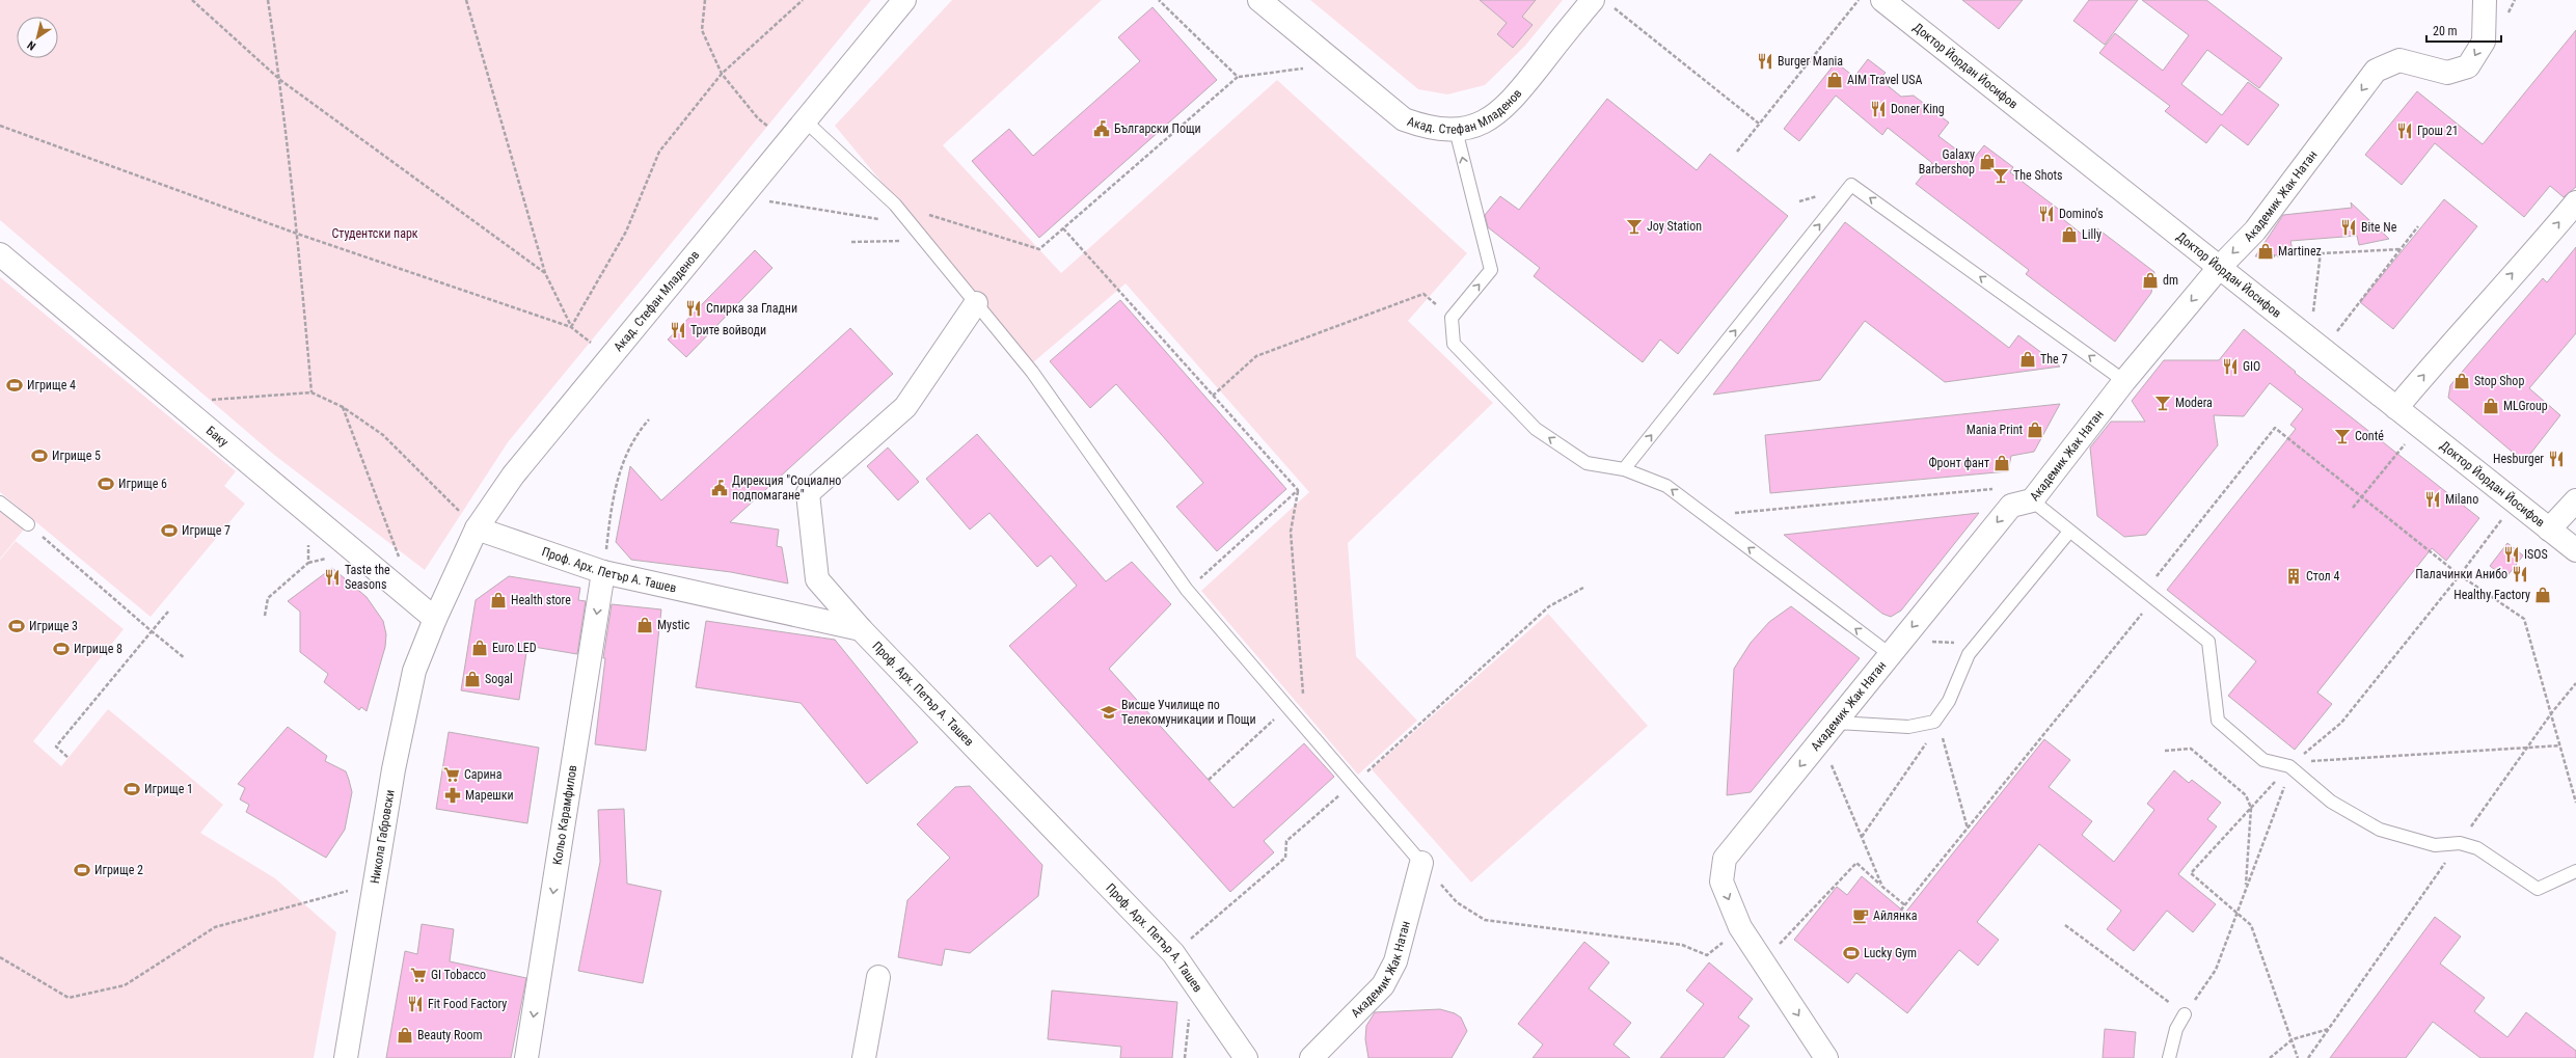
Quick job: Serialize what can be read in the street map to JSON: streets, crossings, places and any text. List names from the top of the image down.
{
  "streets": {
    "street": [
      "Доктор Йордан Йосифов",
      "Акад. Стефан Младенов",
      "Академик Жак Натан",
      "Баку",
      "Проф. Арх. Петър А. Ташев",
      "Кольо Карамфилов",
      "Никола Габровски"
    ]
  },
  "crossings": [
    ["Доктор Йордан Йосифов", "Академик Жак Натан"],
    ["Акад. Стефан Младенов", "Баку"],
    ["Акад. Стефан Младенов", "Проф. Арх. Петър А. Ташев"],
    ["Акад. Стефан Младенов", "Никола Габровски"],
    ["Баку", "Никола Габровски"],
    ["Проф. Арх. Петър А. Ташев", "Кольо Карамфилов"]
  ],
  "one_way": ["Академик Жак Натан", "Кольо Карамфилов"],
  "parks": ["Студентски парк"],
  "places": {
    "restaurant": [
      "Burger Mania",
      "Doner King",
      "Грош 21",
      "Domino's",
      "Bite Ne",
      "Спирка за Гладни",
      "Трите войводи",
      "GIO",
      "Hesburger",
      "Milano",
      "ISOS",
      "Палачинки Анибо",
      "Taste the Seasons",
      "Fit Food Factory"
    ],
    "shop": [
      "AIM Travel USA",
      "Galaxy Barbershop",
      "Lilly",
      "Martinez",
      "dm",
      "The 7",
      "Stop Shop",
      "MLGroup",
      "Mania Print",
      "Фронт фант",
      "Healthy Factory",
      "Health store",
      "Mystic",
      "Euro LED",
      "Sogal",
      "Beauty Room"
    ],
    "public building": ["Български Пощи", "Дирекция \"Социално подпомагане\""],
    "bar": [
      "The Shots",
      "Joy Station",
      "Modera",
      "Conté"
    ],
    "sports": [
      "Игрище 4",
      "Игрище 5",
      "Игрище 6",
      "Игрище 7",
      "Игрище 3",
      "Игрище 8",
      "Игрище 1",
      "Игрище 2",
      "Lucky Gym"
    ],
    "building": ["Стол 4"],
    "school or university": ["Висше Училище по Телекомуникации и Пощи"],
    "supermarket": ["Сарина", "GI Tobacco"],
    "pharmacy": ["Марешки"],
    "cafe": ["Айлянка"]
  },
  "scale_bar": "20 m",
  "north": "bottom left"
}
